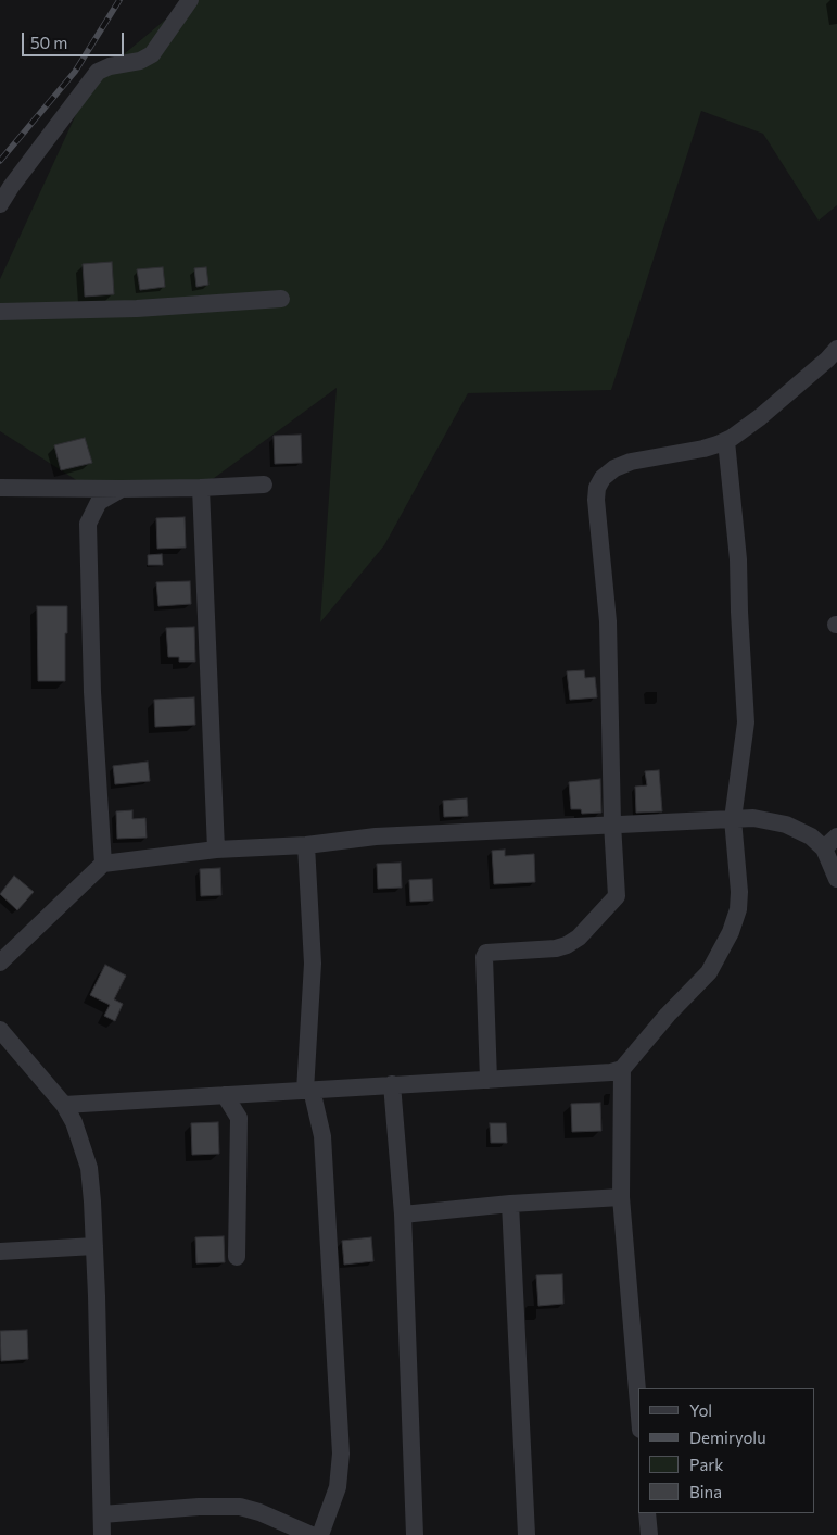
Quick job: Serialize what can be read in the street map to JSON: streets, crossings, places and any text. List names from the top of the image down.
{
  "legend": [
    "Yol",
    "Demiryolu",
    "Park",
    "Bina"
  ],
  "scale_bar": "50 m"
}
